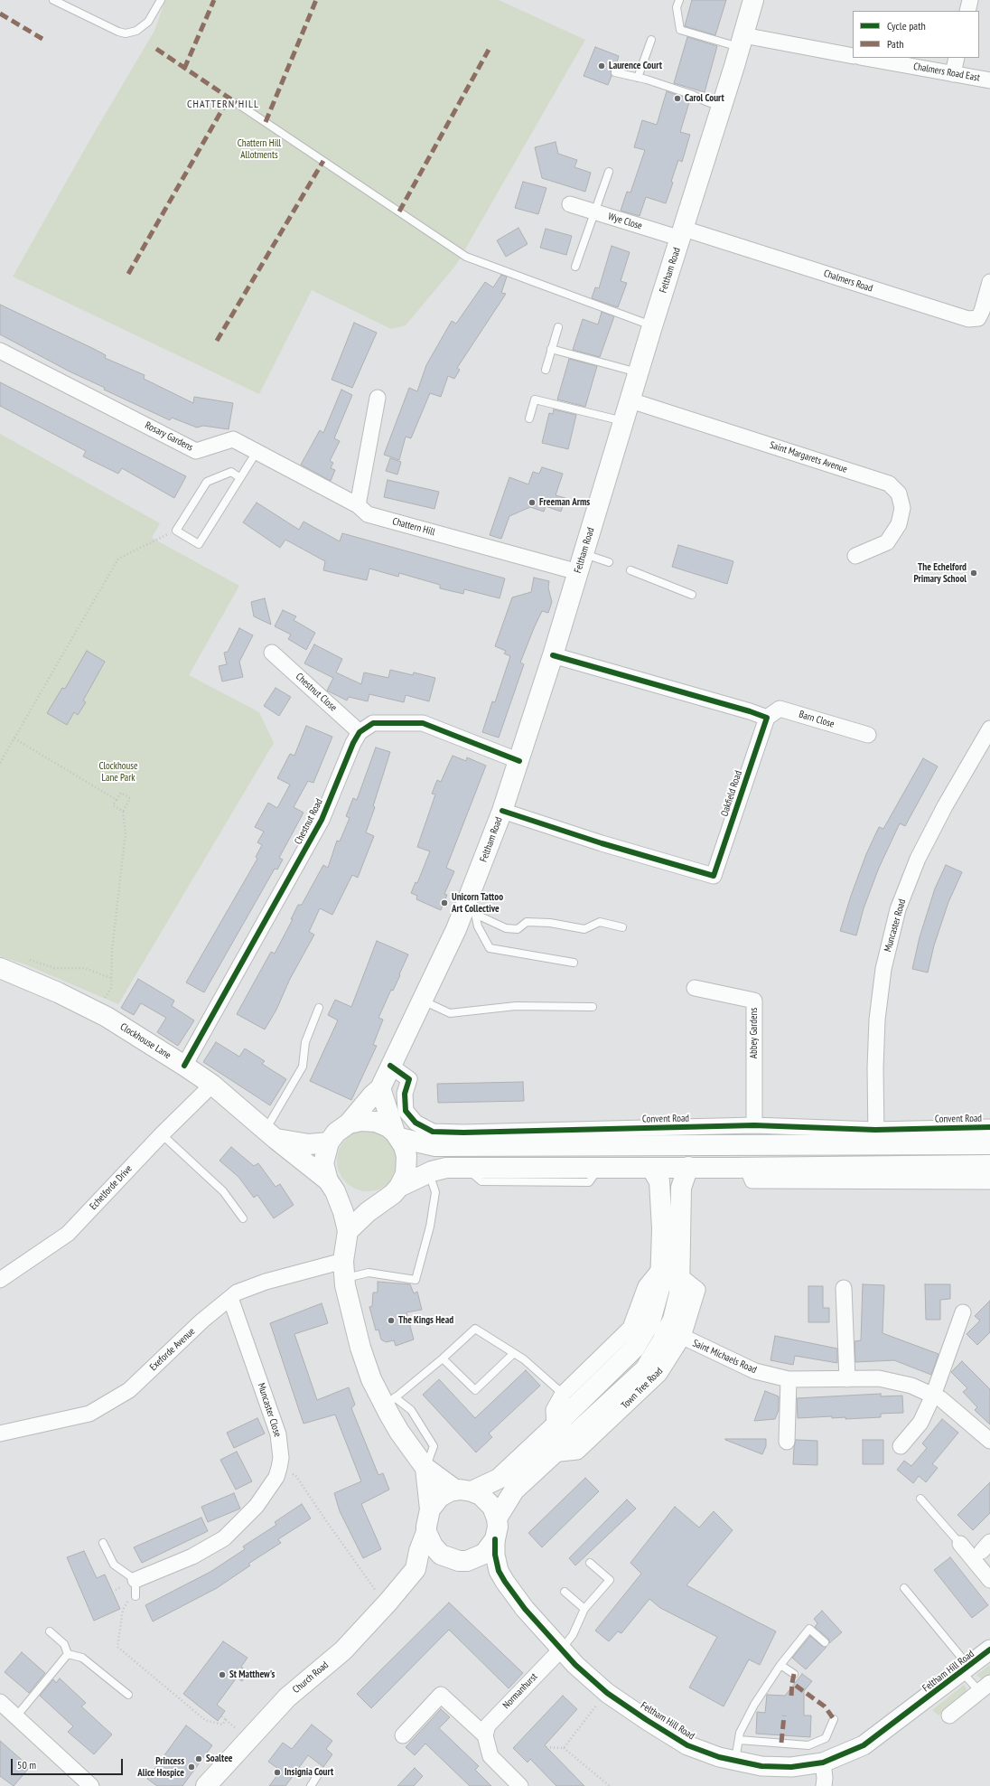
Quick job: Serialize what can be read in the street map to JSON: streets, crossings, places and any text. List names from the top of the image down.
{
  "streets": {
    "main road": [
      "Feltham Road",
      "Clockhouse Lane",
      "Convent Road",
      "Town Tree Road",
      "Church Road"
    ],
    "street": [
      "Chalmers Road East",
      "Wye Close",
      "Chalmers Road",
      "Rosary Gardens",
      "Saint Margarets Avenue",
      "Chattern Hill",
      "Chestnut Close",
      "Barn Close",
      "Oakfield Road",
      "Chestnut Road",
      "Muncaster Road",
      "Abbey Gardens",
      "Echelforde Drive",
      "Exeforde Avenue",
      "Saint Michaels Road",
      "Muncaster Close",
      "Feltham Hill Road",
      "Normanhurst"
    ]
  },
  "crossings": [
    ["Wye Close", "Feltham Road"],
    ["Wye Close", "Chalmers Road"],
    ["Feltham Road", "Chalmers Road"],
    ["Feltham Road", "Saint Margarets Avenue"],
    ["Feltham Road", "Chattern Hill"],
    ["Feltham Road", "Oakfield Road"],
    ["Feltham Road", "Clockhouse Lane"],
    ["Feltham Road", "Convent Road"],
    ["Rosary Gardens", "Chattern Hill"],
    ["Chestnut Close", "Chestnut Road"],
    ["Barn Close", "Oakfield Road"],
    ["Chestnut Road", "Clockhouse Lane"],
    ["Muncaster Road", "Convent Road"],
    ["Abbey Gardens", "Convent Road"],
    ["Clockhouse Lane", "Convent Road"],
    ["Clockhouse Lane", "Echelforde Drive"],
    ["Exeforde Avenue", "Muncaster Close"],
    ["Saint Michaels Road", "Town Tree Road"],
    ["Town Tree Road", "Feltham Hill Road"],
    ["Town Tree Road", "Church Road"],
    ["Feltham Hill Road", "Church Road"],
    ["Feltham Hill Road", "Normanhurst"]
  ],
  "districts": ["CHATTERN HILL"],
  "parks": ["Chattern Hill Allotments", "Clockhouse Lane Park"],
  "places": [
    "Laurence Court",
    "Carol Court",
    "Freeman Arms",
    "The Echelford Primary School",
    "Unicorn Tattoo Art Collective",
    "The Kings Head",
    "St Matthew's",
    "Soaltee",
    "Princess Alice Hospice",
    "Insignia Court"
  ],
  "legend": ["Cycle path", "Path"],
  "scale_bar": "50 m"
}
